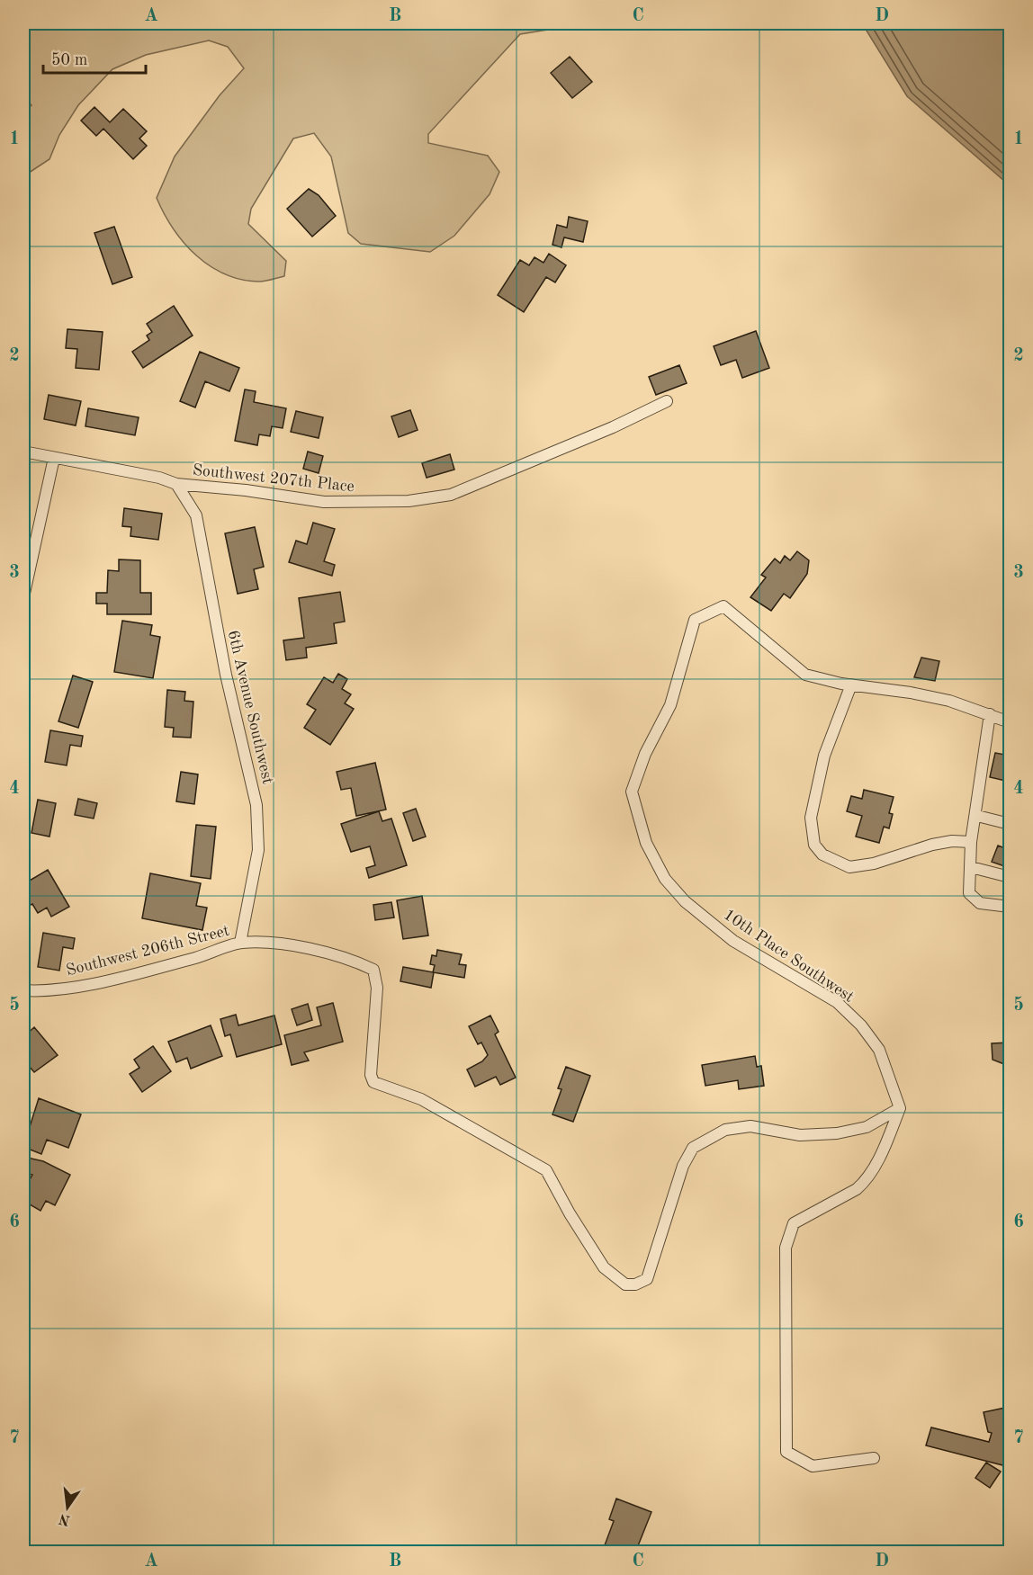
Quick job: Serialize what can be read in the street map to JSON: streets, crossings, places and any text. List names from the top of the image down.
{
  "streets": {
    "street": [
      "Southwest 207th Place",
      "6th Avenue Southwest",
      "Southwest 206th Street",
      "10th Place Southwest"
    ]
  },
  "crossings": [
    ["Southwest 207th Place", "6th Avenue Southwest"],
    ["6th Avenue Southwest", "Southwest 206th Street"],
    ["Southwest 206th Street", "10th Place Southwest"]
  ],
  "scale_bar": "50 m",
  "north": "bottom",
  "grid": {
    "columns": [
      "A",
      "B",
      "C",
      "D"
    ],
    "rows": [
      "1",
      "2",
      "3",
      "4",
      "5",
      "6",
      "7"
    ]
  }
}
